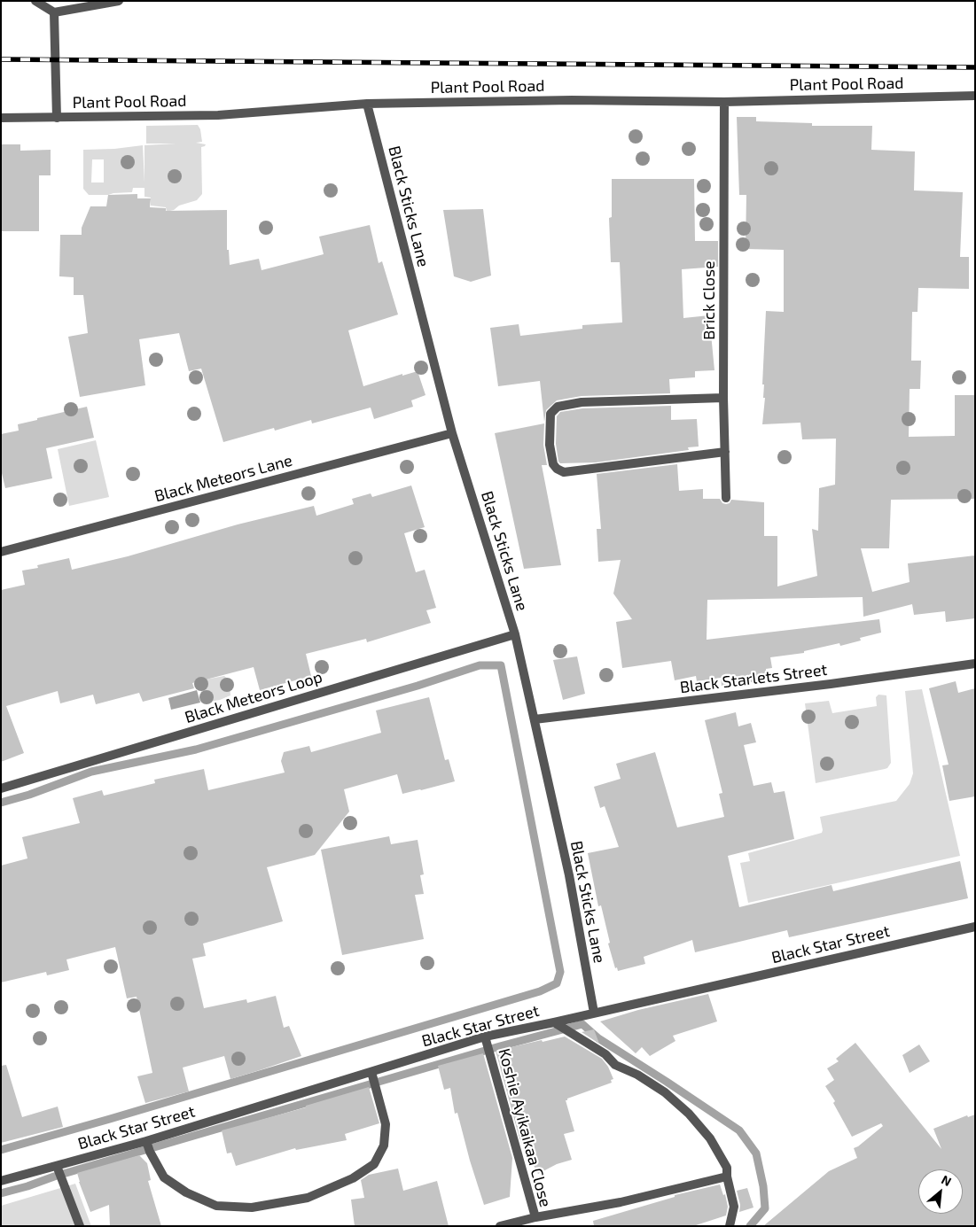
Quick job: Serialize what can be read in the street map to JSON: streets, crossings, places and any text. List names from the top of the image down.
{
  "streets": {
    "street": [
      "Plant Pool Road",
      "Black Sticks Lane",
      "Brick Close",
      "Black Meteors Lane",
      "Black Starlets Street",
      "Black Meteors Loop",
      "Black Star Street",
      "Koshie Ayikaikaa Close"
    ]
  },
  "crossings": [
    ["Plant Pool Road", "Black Sticks Lane"],
    ["Plant Pool Road", "Brick Close"],
    ["Black Sticks Lane", "Black Meteors Lane"],
    ["Black Sticks Lane", "Black Starlets Street"],
    ["Black Sticks Lane", "Black Meteors Loop"],
    ["Black Sticks Lane", "Black Star Street"],
    ["Black Star Street", "Koshie Ayikaikaa Close"]
  ],
  "north": "top right"
}
